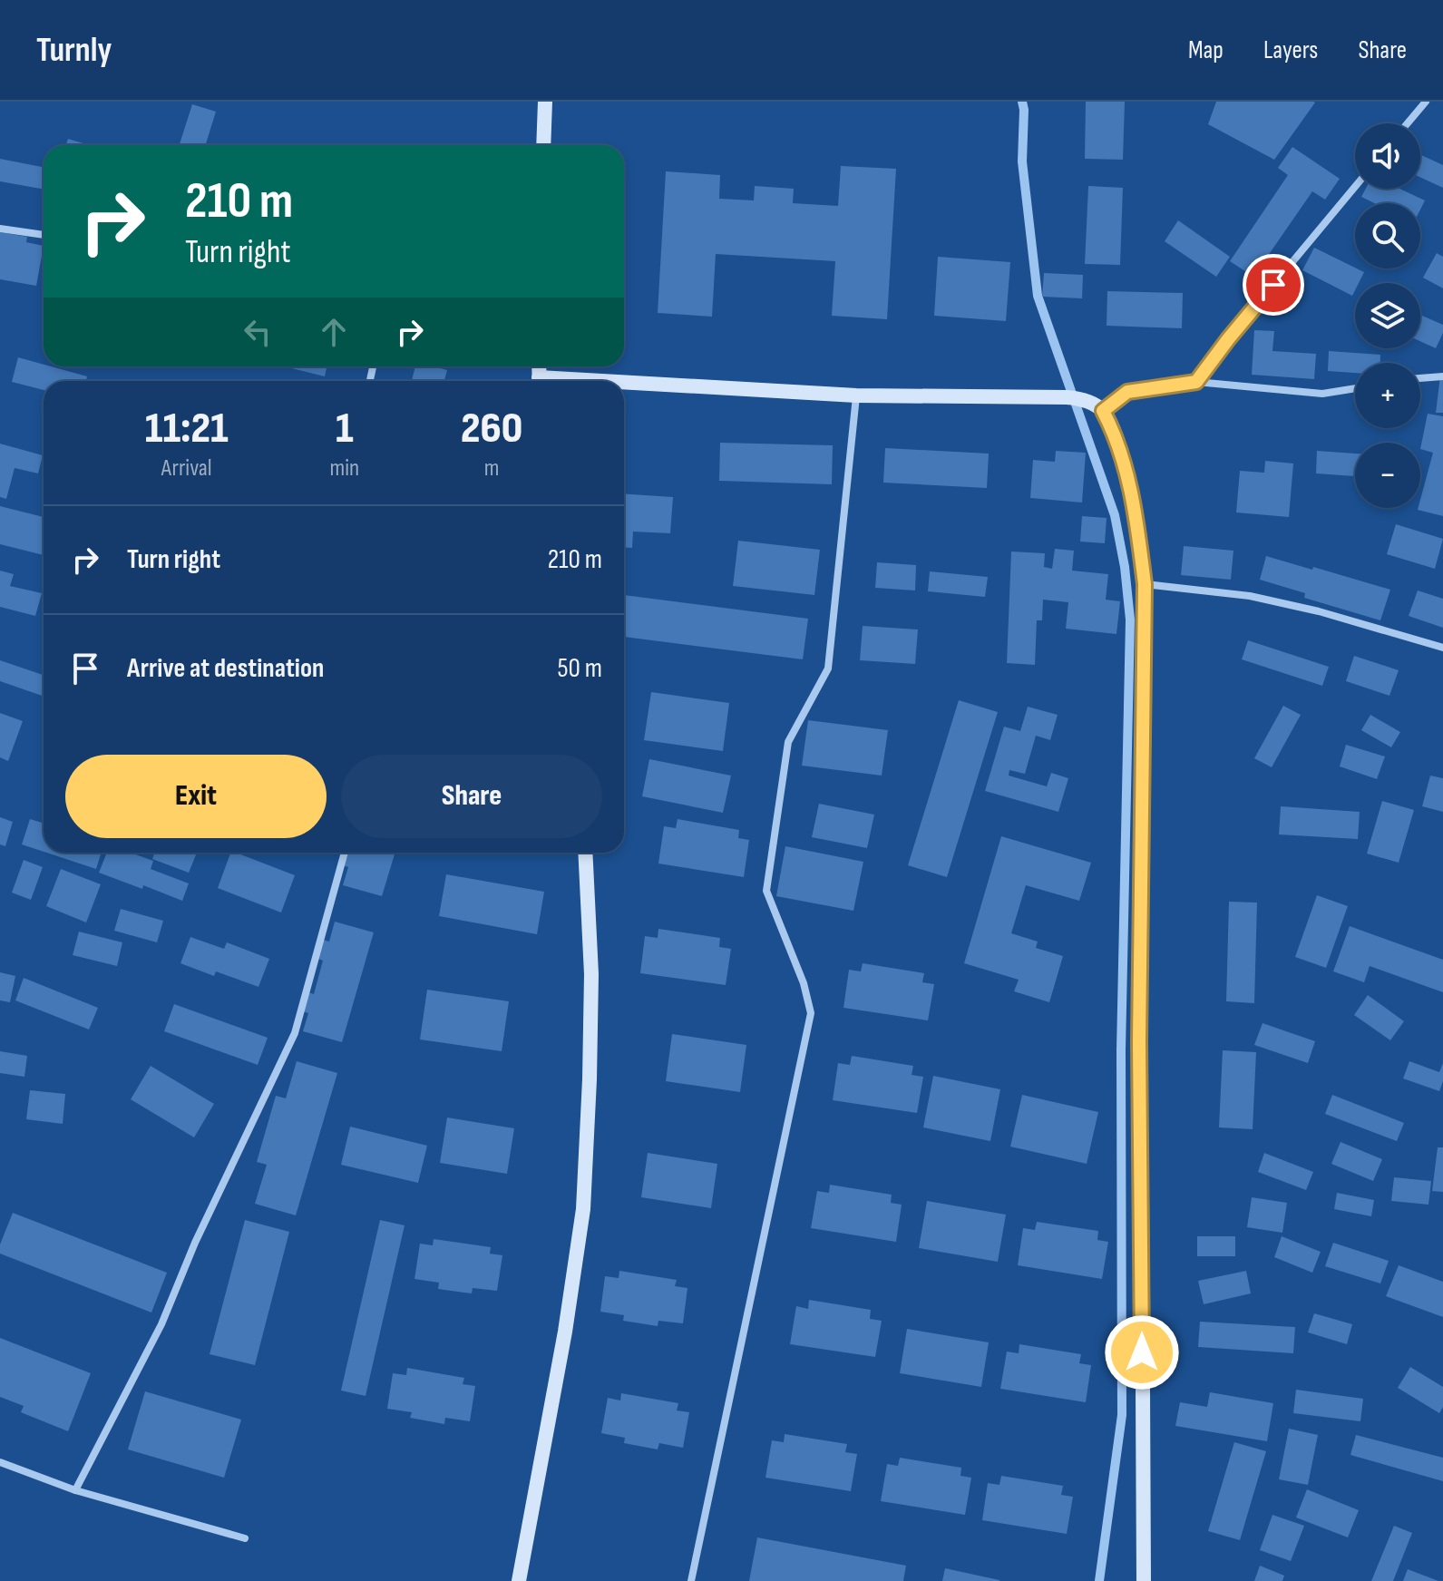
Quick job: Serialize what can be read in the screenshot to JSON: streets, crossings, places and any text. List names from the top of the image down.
{
  "page": {
    "header": "Turnly",
    "nav": ["Map", "Layers", "Share"],
    "map_buttons": ["+", "−"],
    "turn": ["210 m", "Turn right"],
    "eta": [
      "11:21",
      "Arrival",
      "1",
      "min",
      "260",
      "m"
    ],
    "list": [
      {
        "name": "Turn right",
        "value": "210 m"
      },
      {
        "name": "Arrive at destination",
        "value": "50 m"
      }
    ],
    "buttons": ["Exit", "Share"]
  }
}
